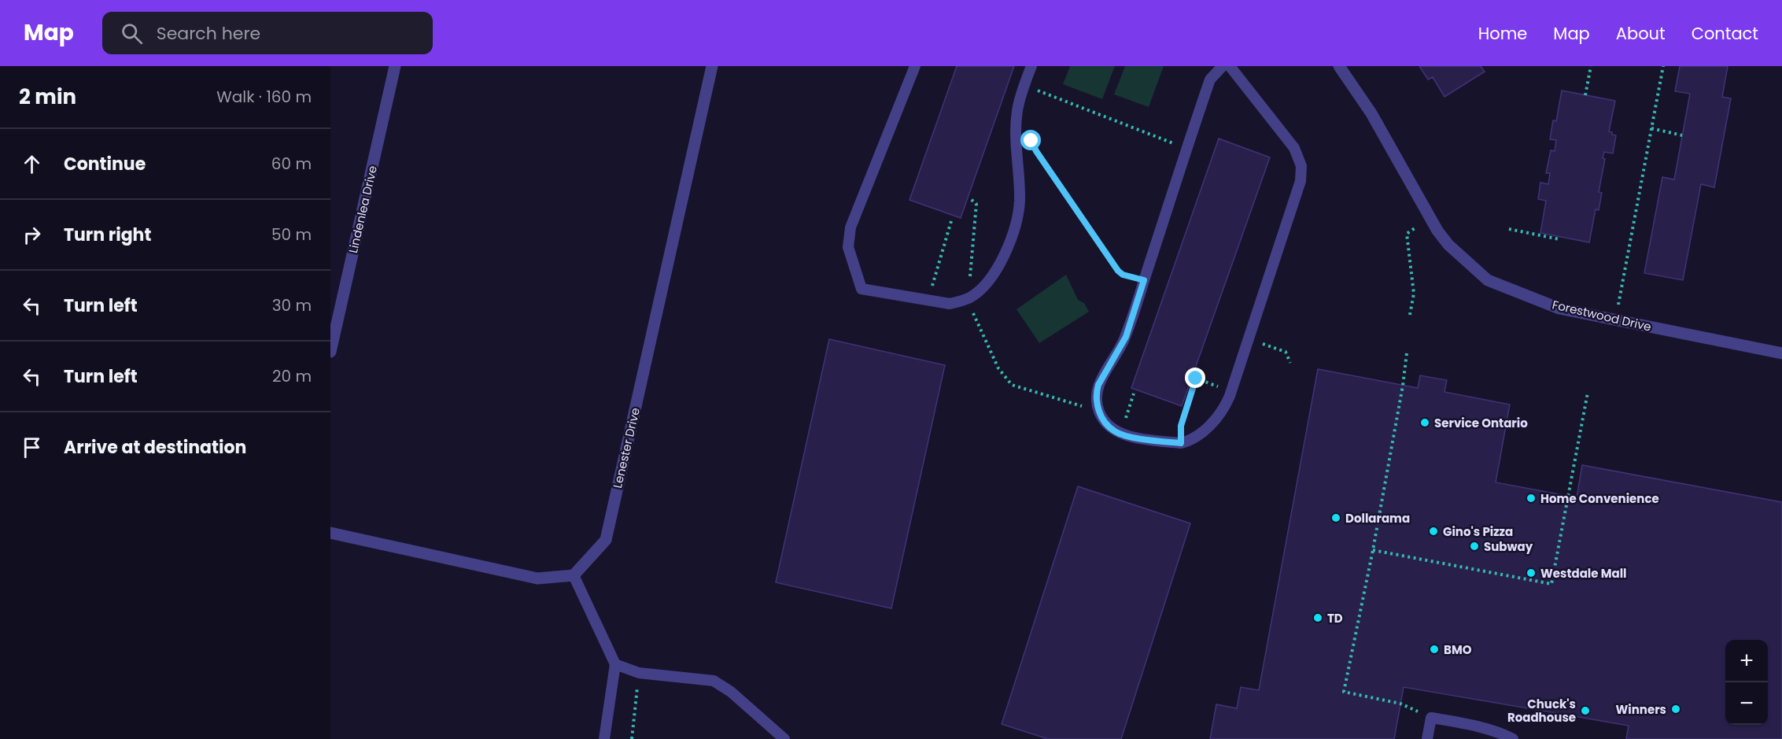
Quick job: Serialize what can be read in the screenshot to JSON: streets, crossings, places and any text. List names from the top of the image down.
{
  "streets": {
    "street": ["Lindenlea Drive", "Forestwood Drive", "Lenester Drive"]
  },
  "places": [
    "Service Ontario",
    "Home Convenience",
    "Dollarama",
    "Gino's Pizza",
    "Subway",
    "Westdale Mall",
    "TD",
    "BMO",
    "Winners",
    "Chuck's Roadhouse"
  ],
  "page": {
    "header": "Map",
    "search": "Search here",
    "nav": [
      "Home",
      "Map",
      "About",
      "Contact"
    ],
    "heading": ["2 min", "Walk · 160 m"],
    "list": [
      ["Continue", "60 m"],
      ["Turn right", "50 m"],
      ["Turn left", "30 m"],
      ["Turn left", "20 m"],
      "Arrive at destination"
    ],
    "map_buttons": ["+", "−"]
  }
}
